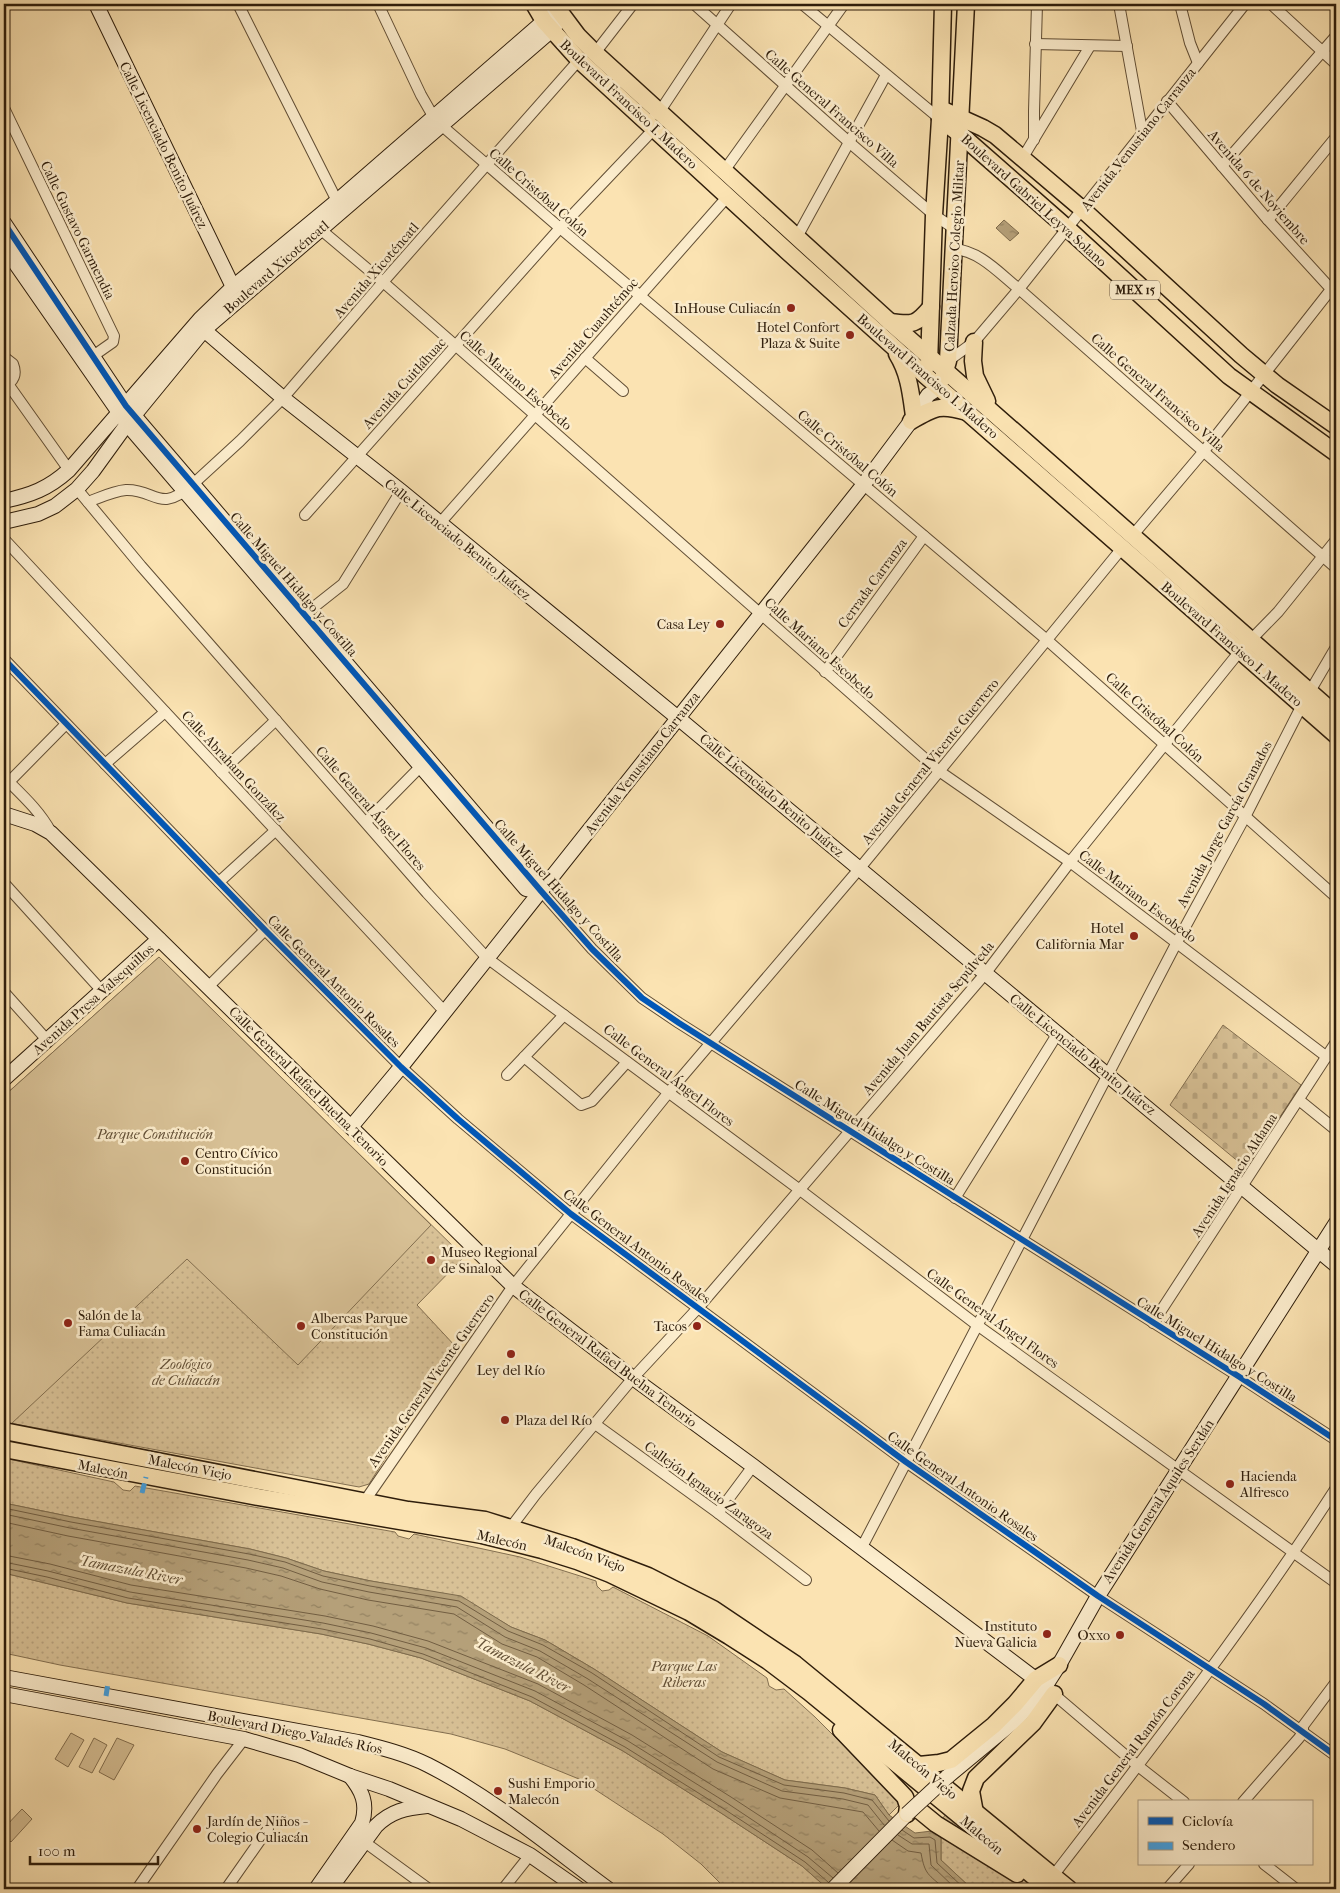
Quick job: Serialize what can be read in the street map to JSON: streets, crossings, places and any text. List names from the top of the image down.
{
  "streets": {
    "main road": [
      "Boulevard Francisco I. Madero",
      "Avenida Venustiano Carranza",
      "Calle Licenciado Benito Juárez",
      "Boulevard Gabriel Leyva Solano",
      "Calzada Heroico Colegio Militar",
      "Boulevard Xicoténcatl",
      "MEX 15",
      "Calle Miguel Hidalgo y Costilla",
      "Avenida Presa Valsequillos",
      "Calle General Rafael Buelna Tenorio",
      "Malecón Viejo",
      "Malecón",
      "Avenida General Aquiles Serdán",
      "Boulevard Diego Valadés Ríos"
    ],
    "street": [
      "Calle General Francisco Villa",
      "Avenida 6 de Noviembre",
      "Calle Cristóbal Colón",
      "Calle Gustavo Garmendia",
      "Avenida Xicoténcatl",
      "Avenida Cuauhtémoc",
      "Calle Mariano Escobedo",
      "Avenida Cuitláhuac",
      "Cerrada Carranza",
      "Avenida General Vicente Guerrero",
      "Calle Abraham González",
      "Calle General Ángel Flores",
      "Avenida Jorge García Granados",
      "Calle General Antonio Rosales",
      "Avenida Juan Bautista Sepúlveda",
      "Avenida Ignacio Aldama",
      "Callejón Ignacio Zaragoza",
      "Avenida General Ramón Corona"
    ]
  },
  "crossings": [
    ["Boulevard Francisco I. Madero", "Avenida Venustiano Carranza"],
    ["Boulevard Francisco I. Madero", "Calzada Heroico Colegio Militar"],
    ["Boulevard Francisco I. Madero", "Boulevard Xicoténcatl"],
    ["Boulevard Francisco I. Madero", "Avenida Xicoténcatl"],
    ["Boulevard Francisco I. Madero", "Avenida Cuauhtémoc"],
    ["Boulevard Francisco I. Madero", "Avenida Cuitláhuac"],
    ["Boulevard Francisco I. Madero", "Avenida General Vicente Guerrero"],
    ["Boulevard Francisco I. Madero", "Avenida Jorge García Granados"],
    ["Boulevard Francisco I. Madero", "Avenida Juan Bautista Sepúlveda"],
    ["Calle General Francisco Villa", "Avenida Venustiano Carranza"],
    ["Calle General Francisco Villa", "Calzada Heroico Colegio Militar"],
    ["Calle General Francisco Villa", "Avenida General Vicente Guerrero"],
    ["Calle General Francisco Villa", "Avenida Juan Bautista Sepúlveda"],
    ["Avenida Venustiano Carranza", "Calle Licenciado Benito Juárez"],
    ["Avenida Venustiano Carranza", "Avenida 6 de Noviembre"],
    ["Avenida Venustiano Carranza", "Calle Cristóbal Colón"],
    ["Avenida Venustiano Carranza", "Boulevard Gabriel Leyva Solano"],
    ["Avenida Venustiano Carranza", "Calzada Heroico Colegio Militar"],
    ["Avenida Venustiano Carranza", "Calle Mariano Escobedo"],
    ["Avenida Venustiano Carranza", "Calle Miguel Hidalgo y Costilla"],
    ["Avenida Venustiano Carranza", "Calle Abraham González"],
    ["Avenida Venustiano Carranza", "Calle General Ángel Flores"],
    ["Avenida Venustiano Carranza", "Calle General Antonio Rosales"],
    ["Avenida Venustiano Carranza", "Calle General Rafael Buelna Tenorio"],
    ["Calle Licenciado Benito Juárez", "Boulevard Xicoténcatl"],
    ["Calle Licenciado Benito Juárez", "Avenida Xicoténcatl"],
    ["Calle Licenciado Benito Juárez", "Avenida Cuauhtémoc"],
    ["Calle Licenciado Benito Juárez", "Avenida Cuitláhuac"],
    ["Calle Licenciado Benito Juárez", "Avenida General Vicente Guerrero"],
    ["Calle Licenciado Benito Juárez", "Avenida Jorge García Granados"],
    ["Calle Licenciado Benito Juárez", "Avenida Juan Bautista Sepúlveda"],
    ["Calle Licenciado Benito Juárez", "Avenida Ignacio Aldama"],
    ["Calle Licenciado Benito Juárez", "Avenida General Aquiles Serdán"],
    ["Avenida 6 de Noviembre", "Avenida General Vicente Guerrero"],
    ["Calle Cristóbal Colón", "Boulevard Xicoténcatl"],
    ["Calle Cristóbal Colón", "Avenida Xicoténcatl"],
    ["Calle Cristóbal Colón", "Avenida Cuauhtémoc"],
    ["Calle Cristóbal Colón", "Avenida Cuitláhuac"],
    ["Calle Cristóbal Colón", "Cerrada Carranza"],
    ["Calle Cristóbal Colón", "Avenida General Vicente Guerrero"],
    ["Calle Cristóbal Colón", "Avenida Jorge García Granados"],
    ["Calle Cristóbal Colón", "Avenida Juan Bautista Sepúlveda"],
    ["Boulevard Gabriel Leyva Solano", "Calzada Heroico Colegio Militar"],
    ["Boulevard Gabriel Leyva Solano", "Avenida General Vicente Guerrero"],
    ["Calle Gustavo Garmendia", "Calle Miguel Hidalgo y Costilla"],
    ["Boulevard Xicoténcatl", "Calle Mariano Escobedo"],
    ["Boulevard Xicoténcatl", "Calle Miguel Hidalgo y Costilla"],
    ["Boulevard Xicoténcatl", "Calle General Ángel Flores"],
    ["Avenida Xicoténcatl", "Calle Mariano Escobedo"],
    ["Avenida Xicoténcatl", "Calle Miguel Hidalgo y Costilla"],
    ["Avenida Cuauhtémoc", "Calle Mariano Escobedo"],
    ["Calle Mariano Escobedo", "Avenida Cuitláhuac"],
    ["Calle Mariano Escobedo", "Cerrada Carranza"],
    ["Calle Mariano Escobedo", "Avenida General Vicente Guerrero"],
    ["Calle Mariano Escobedo", "Avenida Jorge García Granados"],
    ["Calle Mariano Escobedo", "Avenida Juan Bautista Sepúlveda"],
    ["Calle Mariano Escobedo", "Avenida Ignacio Aldama"],
    ["Calle Miguel Hidalgo y Costilla", "Avenida General Vicente Guerrero"],
    ["Calle Miguel Hidalgo y Costilla", "Avenida Jorge García Granados"],
    ["Calle Miguel Hidalgo y Costilla", "Avenida Juan Bautista Sepúlveda"],
    ["Calle Miguel Hidalgo y Costilla", "Avenida Ignacio Aldama"],
    ["Calle Miguel Hidalgo y Costilla", "Avenida General Aquiles Serdán"],
    ["Avenida General Vicente Guerrero", "Calle General Ángel Flores"],
    ["Avenida General Vicente Guerrero", "Calle General Antonio Rosales"],
    ["Avenida General Vicente Guerrero", "Calle General Rafael Buelna Tenorio"],
    ["Avenida General Vicente Guerrero", "Malecón Viejo"],
    ["Avenida General Vicente Guerrero", "Malecón"],
    ["Calle General Ángel Flores", "Avenida Jorge García Granados"],
    ["Calle General Ángel Flores", "Avenida Juan Bautista Sepúlveda"],
    ["Calle General Ángel Flores", "Avenida General Aquiles Serdán"],
    ["Calle General Ángel Flores", "Avenida General Ramón Corona"],
    ["Avenida Jorge García Granados", "Calle General Antonio Rosales"],
    ["Avenida Jorge García Granados", "Calle General Rafael Buelna Tenorio"],
    ["Calle General Antonio Rosales", "Avenida Juan Bautista Sepúlveda"],
    ["Calle General Antonio Rosales", "Avenida General Aquiles Serdán"],
    ["Calle General Antonio Rosales", "Avenida General Ramón Corona"],
    ["Avenida Presa Valsequillos", "Calle General Rafael Buelna Tenorio"],
    ["Avenida Juan Bautista Sepúlveda", "Calle General Rafael Buelna Tenorio"],
    ["Avenida Juan Bautista Sepúlveda", "Malecón Viejo"],
    ["Avenida Juan Bautista Sepúlveda", "Callejón Ignacio Zaragoza"],
    ["Calle General Rafael Buelna Tenorio", "Avenida General Ramón Corona"],
    ["Malecón Viejo", "Malecón"],
    ["Malecón Viejo", "Avenida General Ramón Corona"],
    ["Malecón", "Avenida General Ramón Corona"]
  ],
  "water": ["Tamazula River"],
  "parks": ["Parque Constitución", "Zoológico de Culiacán", "Parque Las Riberas"],
  "places": [
    "InHouse Culiacán",
    "Hotel Confort Plaza & Suite",
    "Casa Ley",
    "Hotel California Mar",
    "Centro Cívico Constitución",
    "Museo Regional de Sinaloa",
    "Salón de la Fama Culiacán",
    "Albercas Parque Constitución",
    "Tacos",
    "Ley del Río",
    "Plaza del Río",
    "Hacienda Alfresco",
    "Instituto Nueva Galicia",
    "Oxxo",
    "Sushi Emporio Malecón",
    "Jardín de Niños - Colegio Culiacán"
  ],
  "legend": ["Ciclovía", "Sendero"],
  "scale_bar": "100 m"
}
